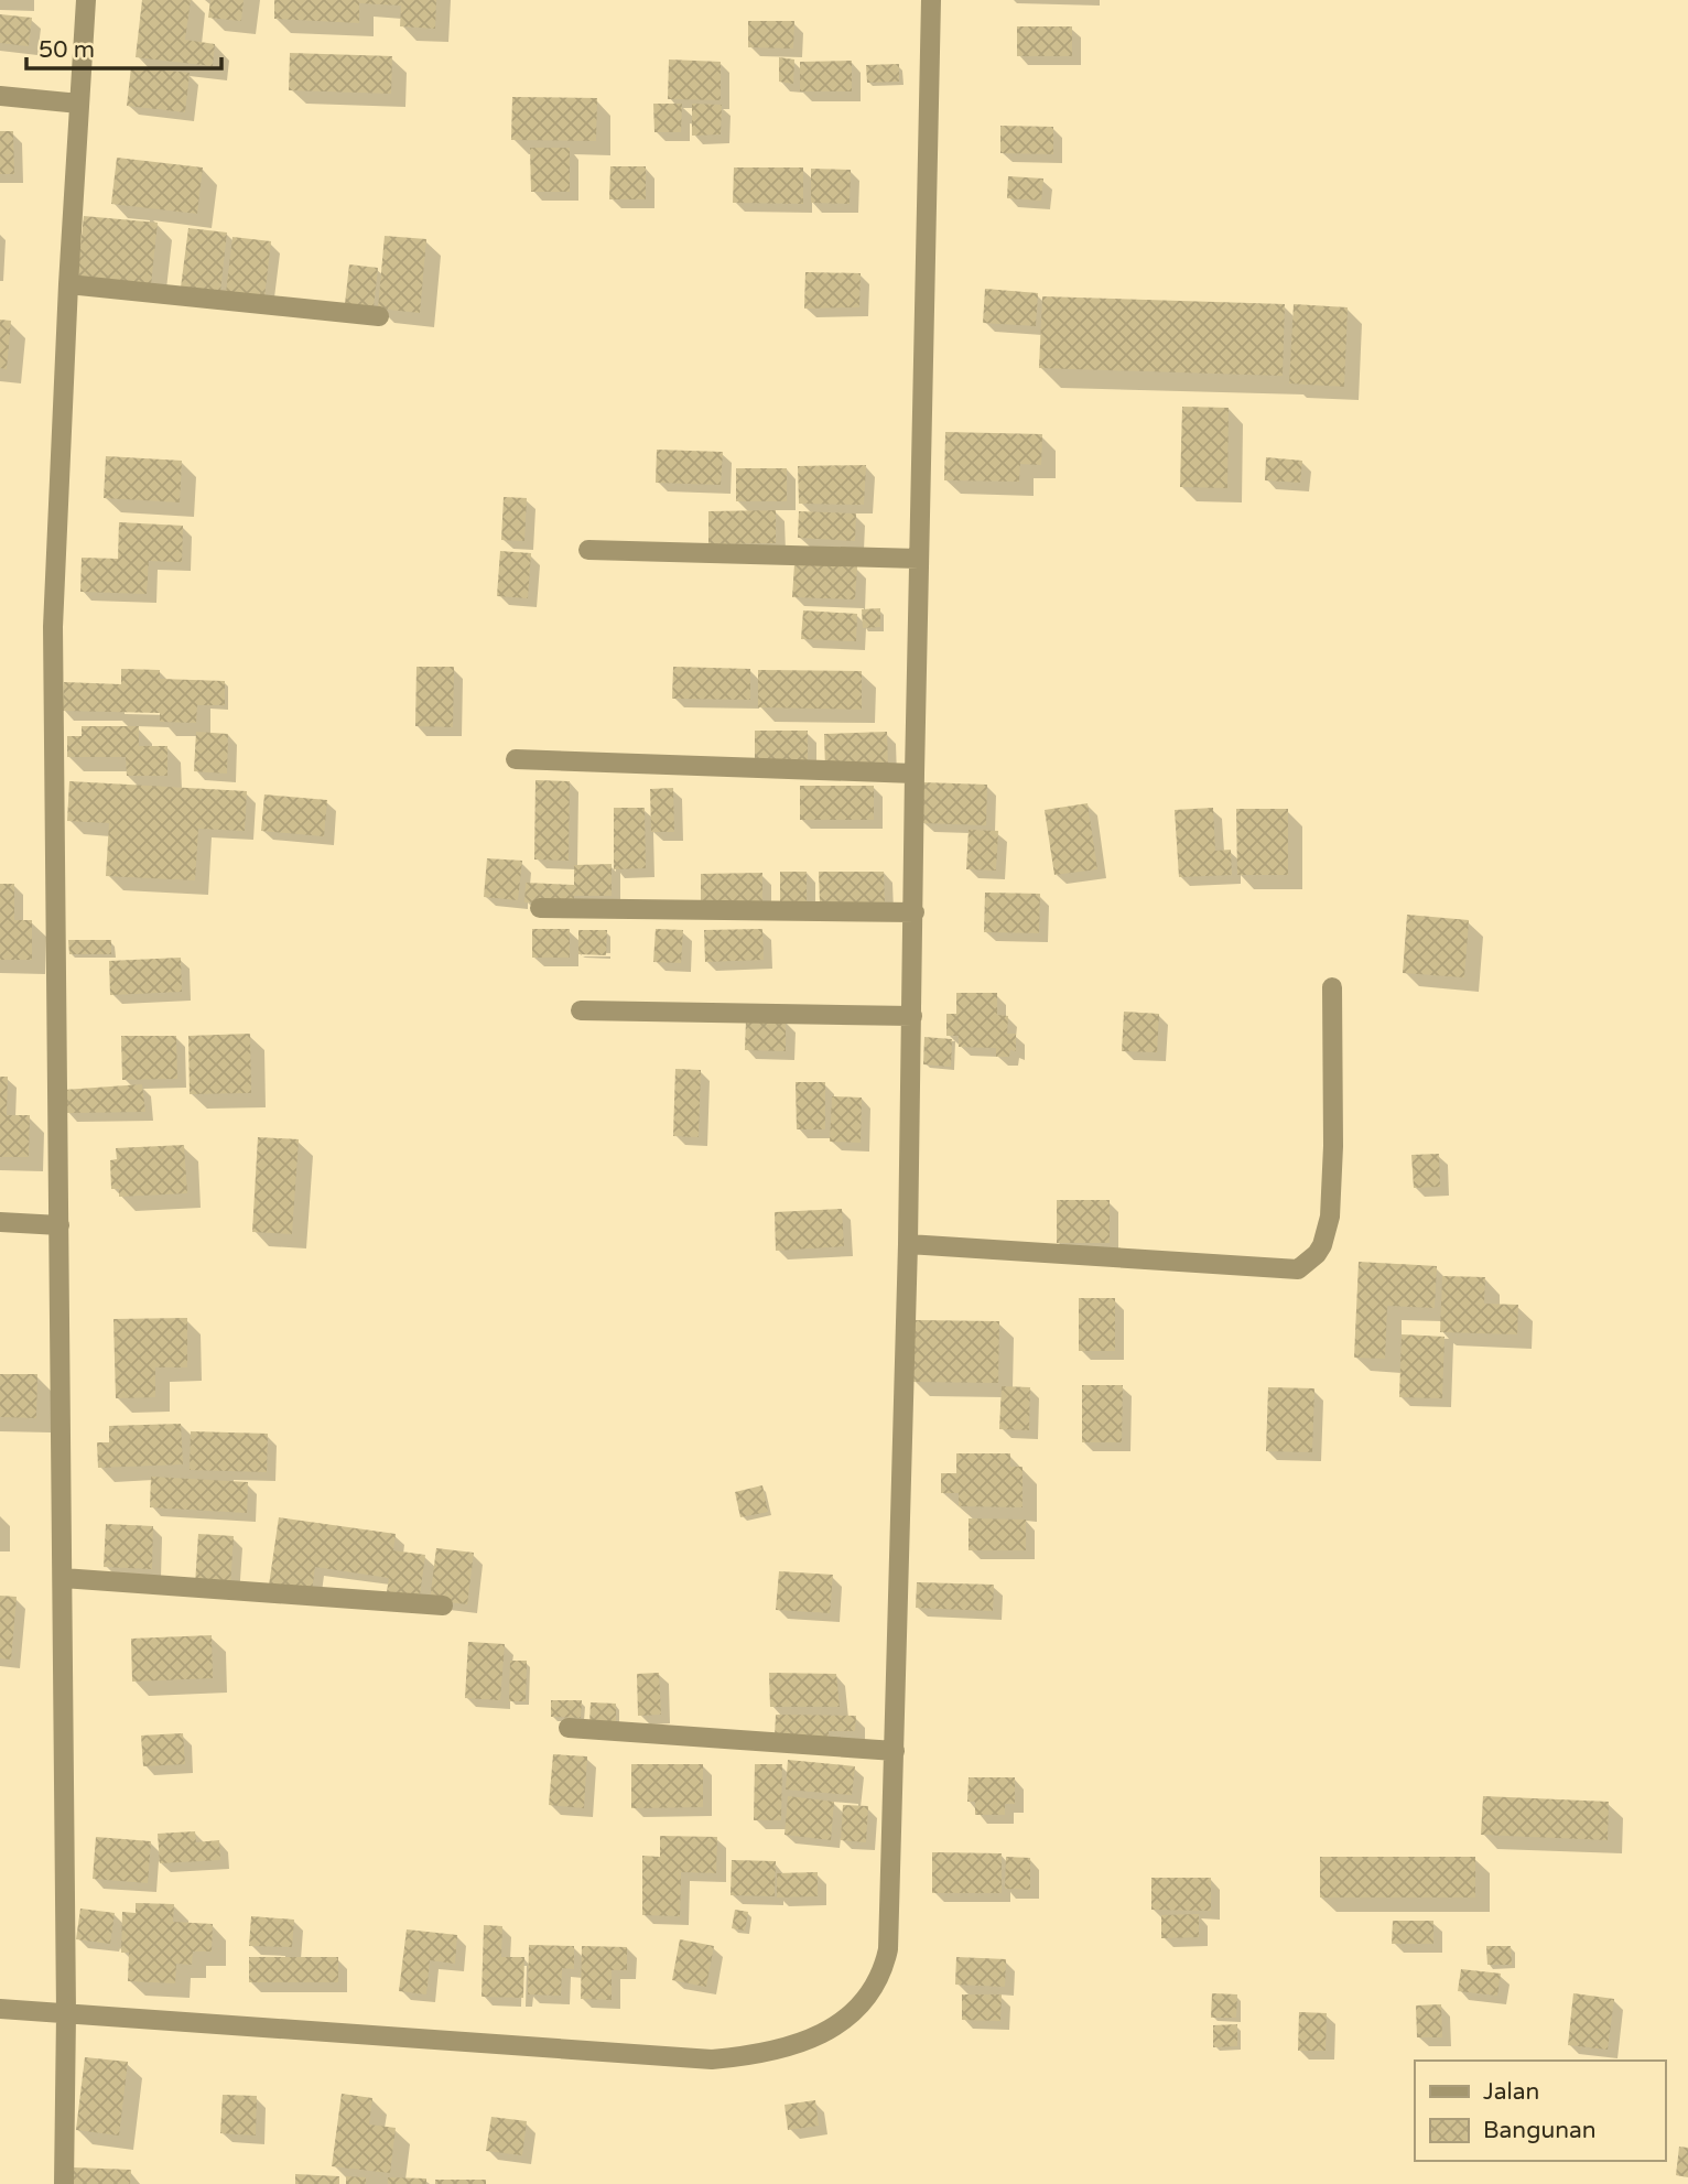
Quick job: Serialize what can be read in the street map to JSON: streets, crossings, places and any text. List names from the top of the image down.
{
  "legend": ["Jalan", "Bangunan"],
  "scale_bar": "50 m"
}
